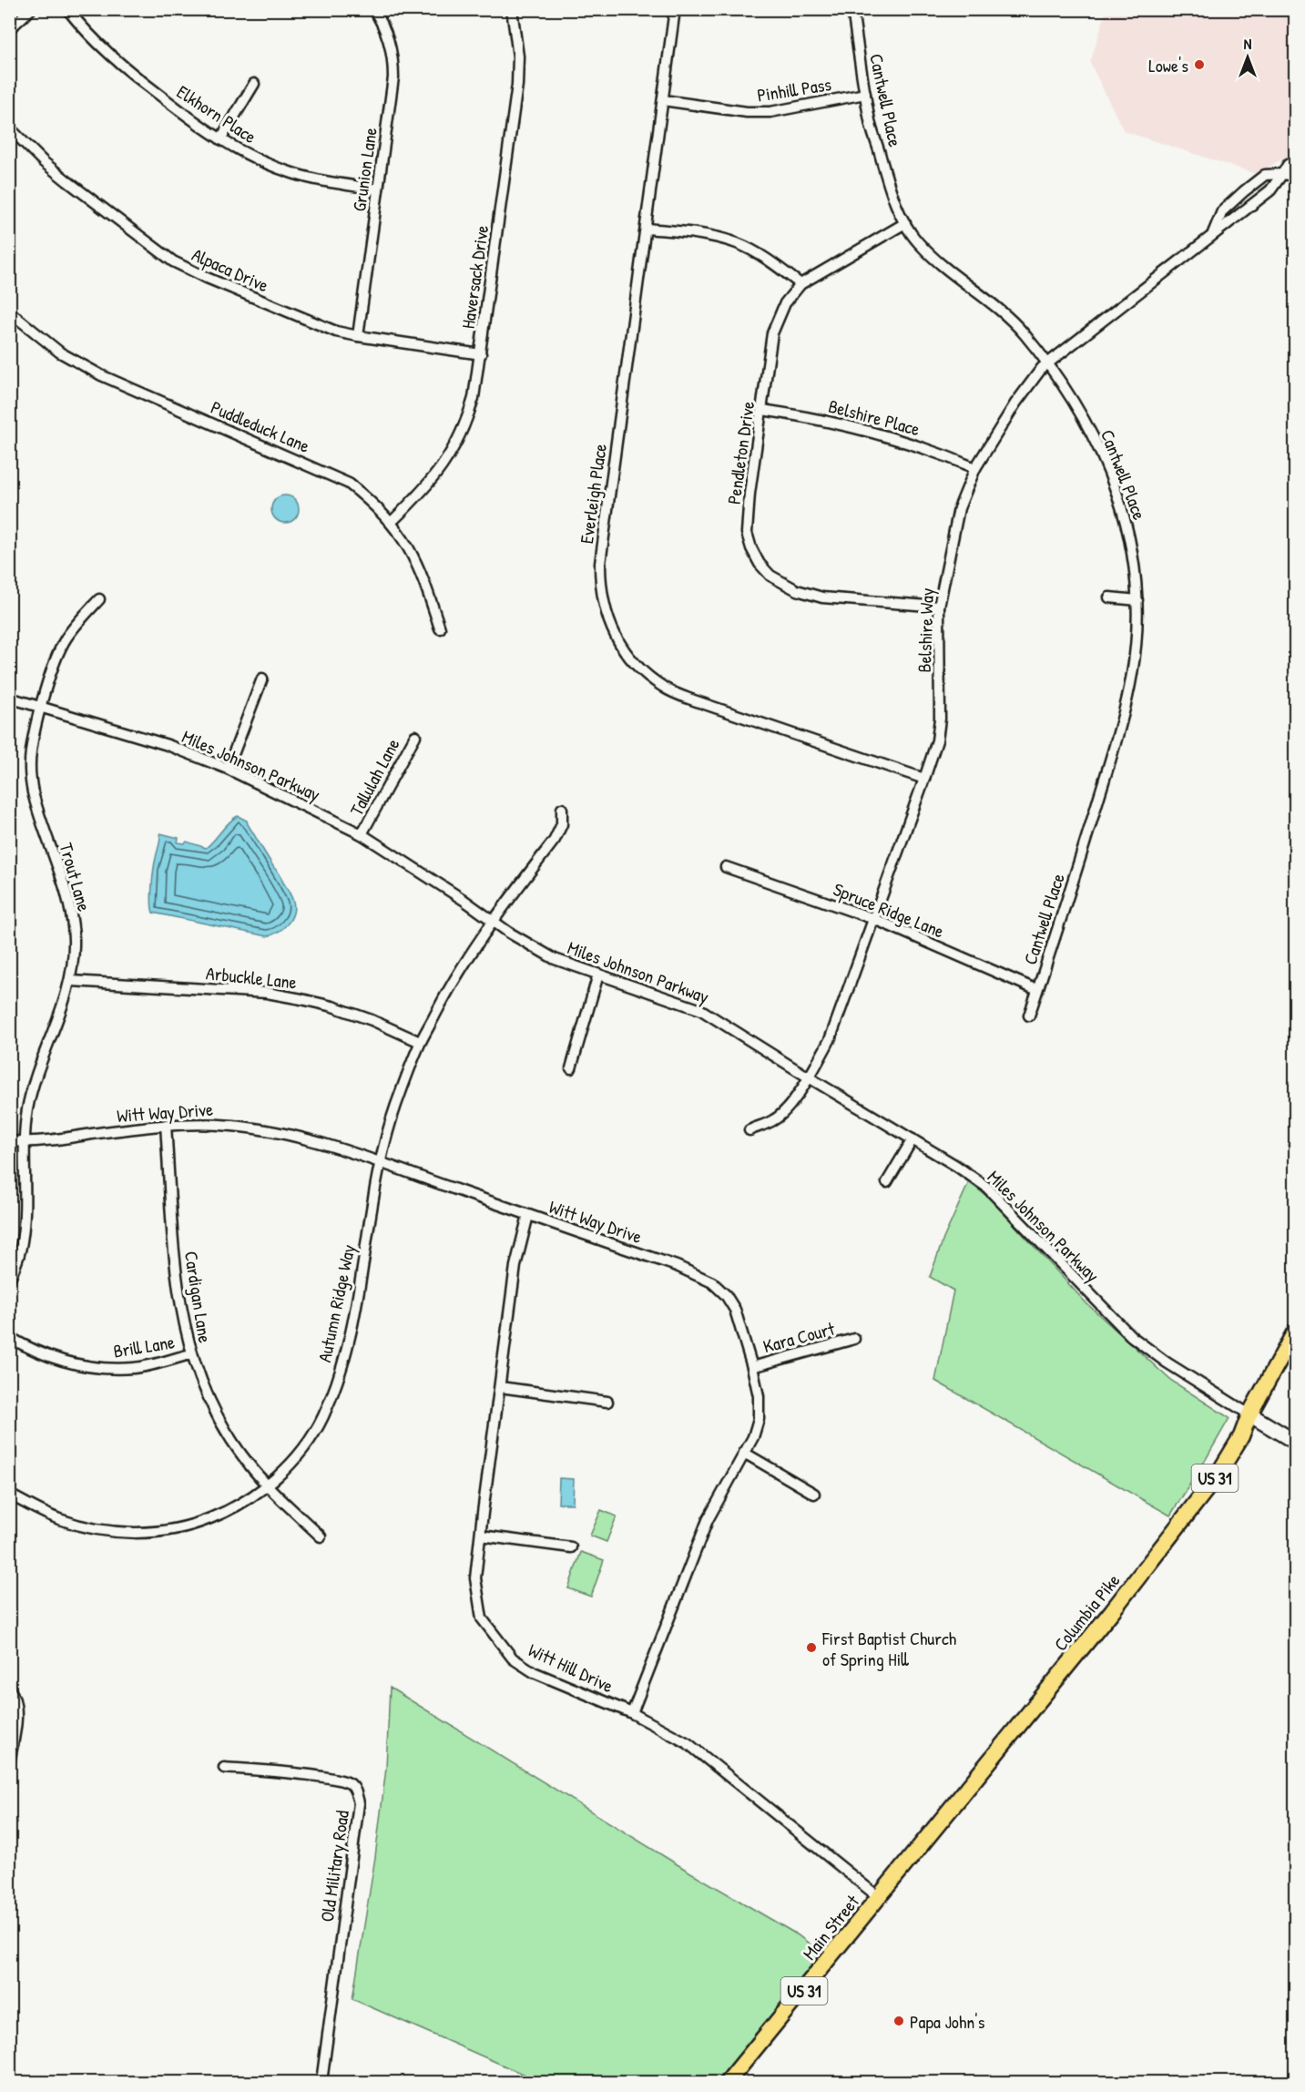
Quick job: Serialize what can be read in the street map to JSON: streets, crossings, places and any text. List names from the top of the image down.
{
  "streets": {
    "main road": ["US 31", "Columbia Pike", "Main Street"],
    "street": [
      "Pinhill Pass",
      "Cantwell Place",
      "Elkhorn Place",
      "Grunion Lane",
      "Alpaca Drive",
      "Haversack Drive",
      "Belshire Place",
      "Puddleduck Lane",
      "Pendleton Drive",
      "Everleigh Place",
      "Belshire Way",
      "Miles Johnson Parkway",
      "Tallulah Lane",
      "Trout Lane",
      "Spruce Ridge Lane",
      "Arbuckle Lane",
      "Witt Way Drive",
      "Cardigan Lane",
      "Autumn Ridge Way",
      "Kara Court",
      "Brill Lane",
      "Witt Hill Drive",
      "Old Military Road"
    ]
  },
  "crossings": [
    ["Pinhill Pass", "Cantwell Place"],
    ["Pinhill Pass", "Everleigh Place"],
    ["Cantwell Place", "Pendleton Drive"],
    ["Cantwell Place", "Belshire Way"],
    ["Cantwell Place", "Spruce Ridge Lane"],
    ["Elkhorn Place", "Grunion Lane"],
    ["Grunion Lane", "Alpaca Drive"],
    ["Alpaca Drive", "Haversack Drive"],
    ["Haversack Drive", "Puddleduck Lane"],
    ["Belshire Place", "Pendleton Drive"],
    ["Belshire Place", "Belshire Way"],
    ["Pendleton Drive", "Belshire Way"],
    ["Everleigh Place", "Belshire Way"],
    ["Belshire Way", "Miles Johnson Parkway"],
    ["Belshire Way", "Spruce Ridge Lane"],
    ["Miles Johnson Parkway", "Tallulah Lane"],
    ["Miles Johnson Parkway", "Trout Lane"],
    ["Miles Johnson Parkway", "Autumn Ridge Way"],
    ["Miles Johnson Parkway", "Columbia Pike"],
    ["Trout Lane", "Arbuckle Lane"],
    ["Trout Lane", "Witt Way Drive"],
    ["Arbuckle Lane", "Autumn Ridge Way"],
    ["Witt Way Drive", "Cardigan Lane"],
    ["Witt Way Drive", "Autumn Ridge Way"],
    ["Witt Way Drive", "Kara Court"],
    ["Witt Way Drive", "Witt Hill Drive"],
    ["Cardigan Lane", "Autumn Ridge Way"],
    ["Cardigan Lane", "Brill Lane"],
    ["Columbia Pike", "Witt Hill Drive"],
    ["Columbia Pike", "Main Street"],
    ["Witt Hill Drive", "Main Street"]
  ],
  "places": ["Lowe's", "First Baptist Church of Spring Hill", "Papa John's"],
  "north": "top"
}
